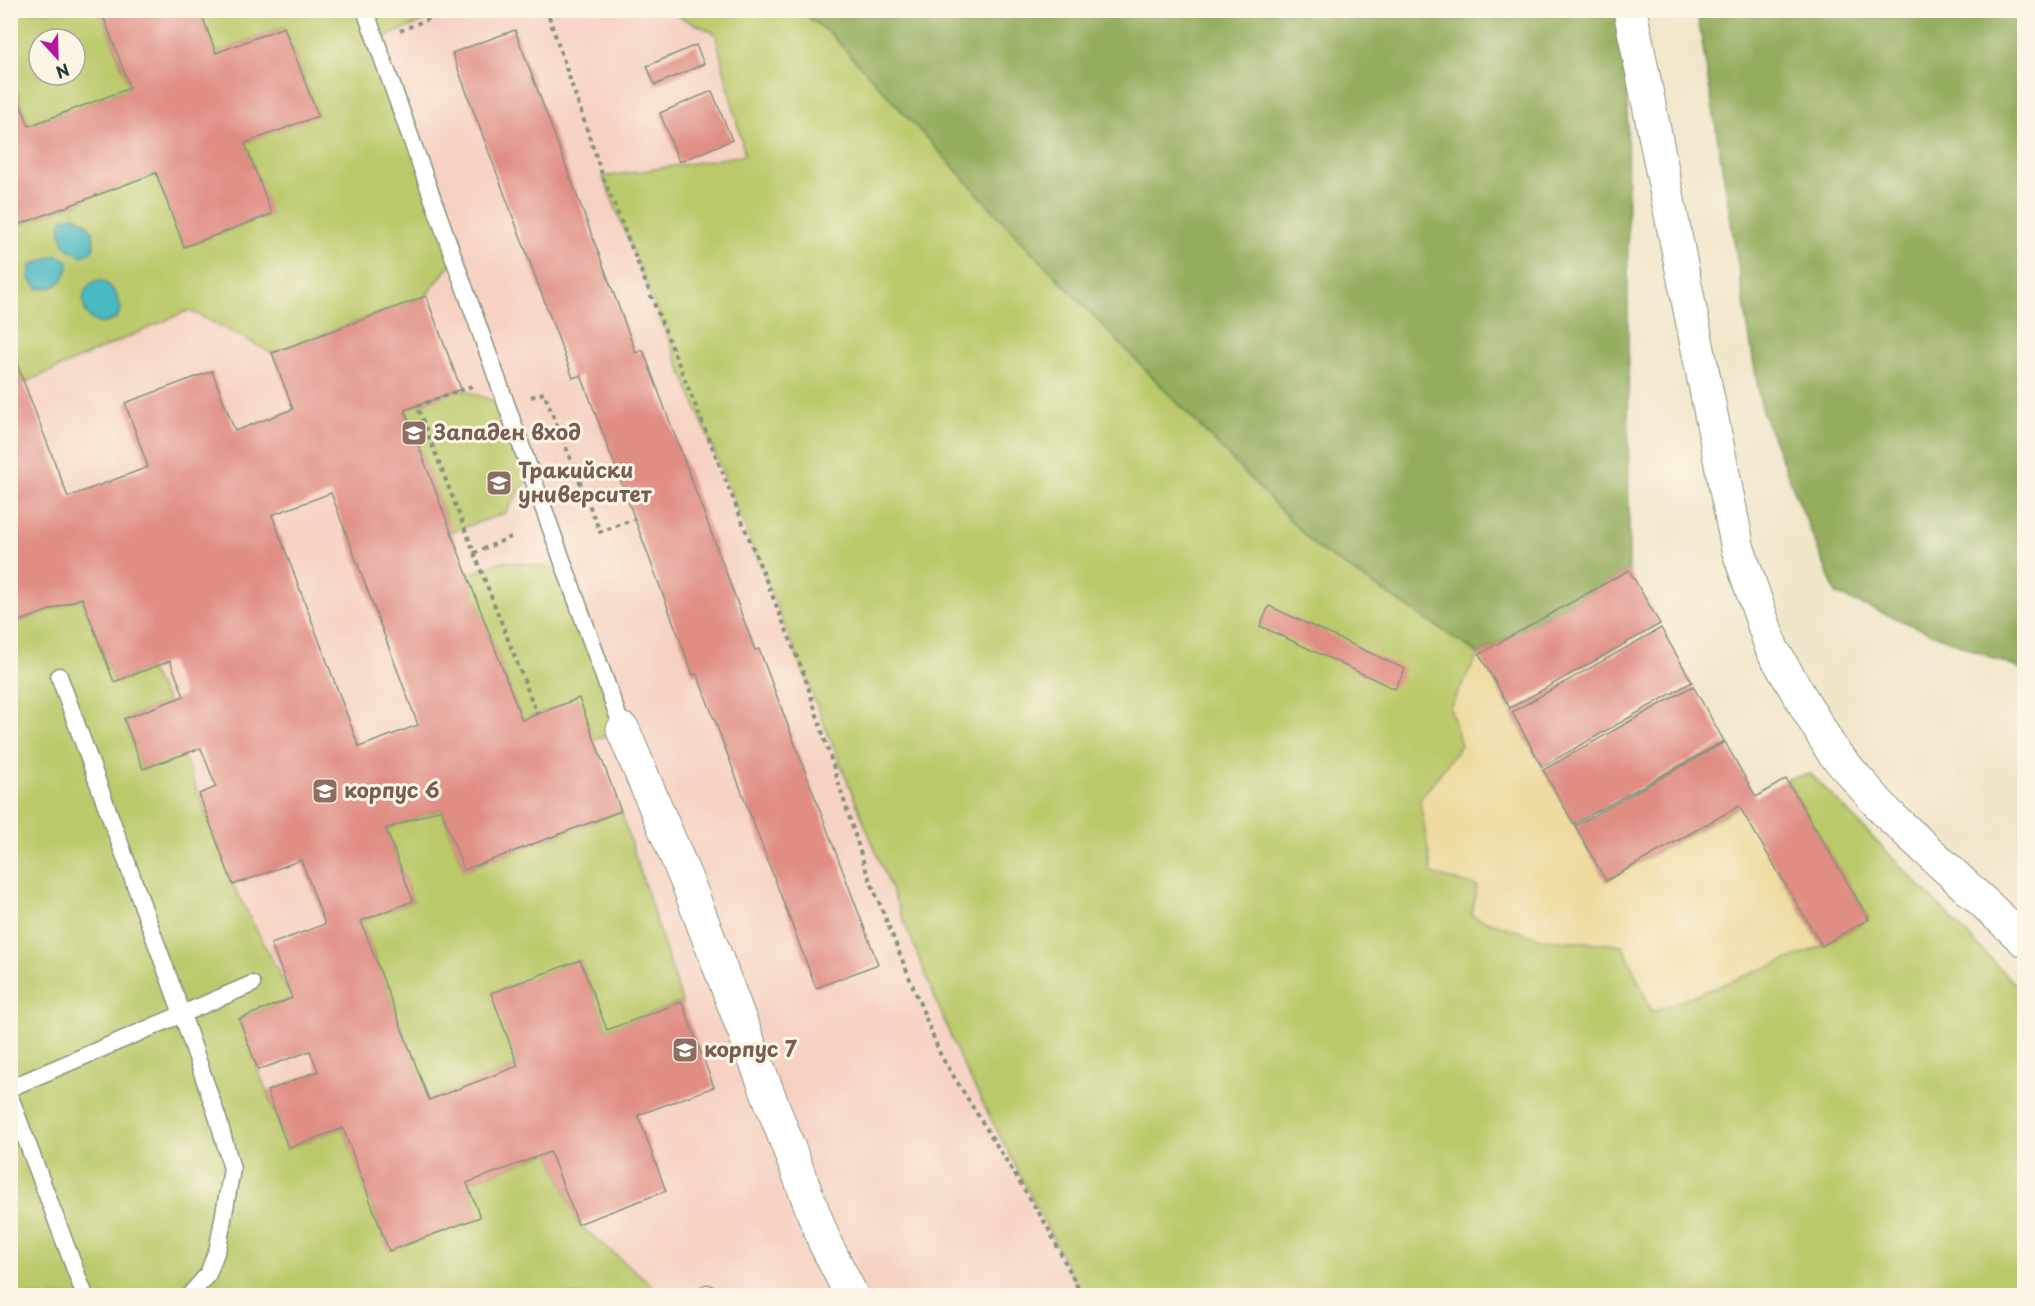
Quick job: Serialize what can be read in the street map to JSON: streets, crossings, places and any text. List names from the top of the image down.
{
  "places": {
    "school or university": [
      "Западен вход",
      "Тракийски университет",
      "корпус 6",
      "корпус 7"
    ]
  },
  "north": "bottom"
}
